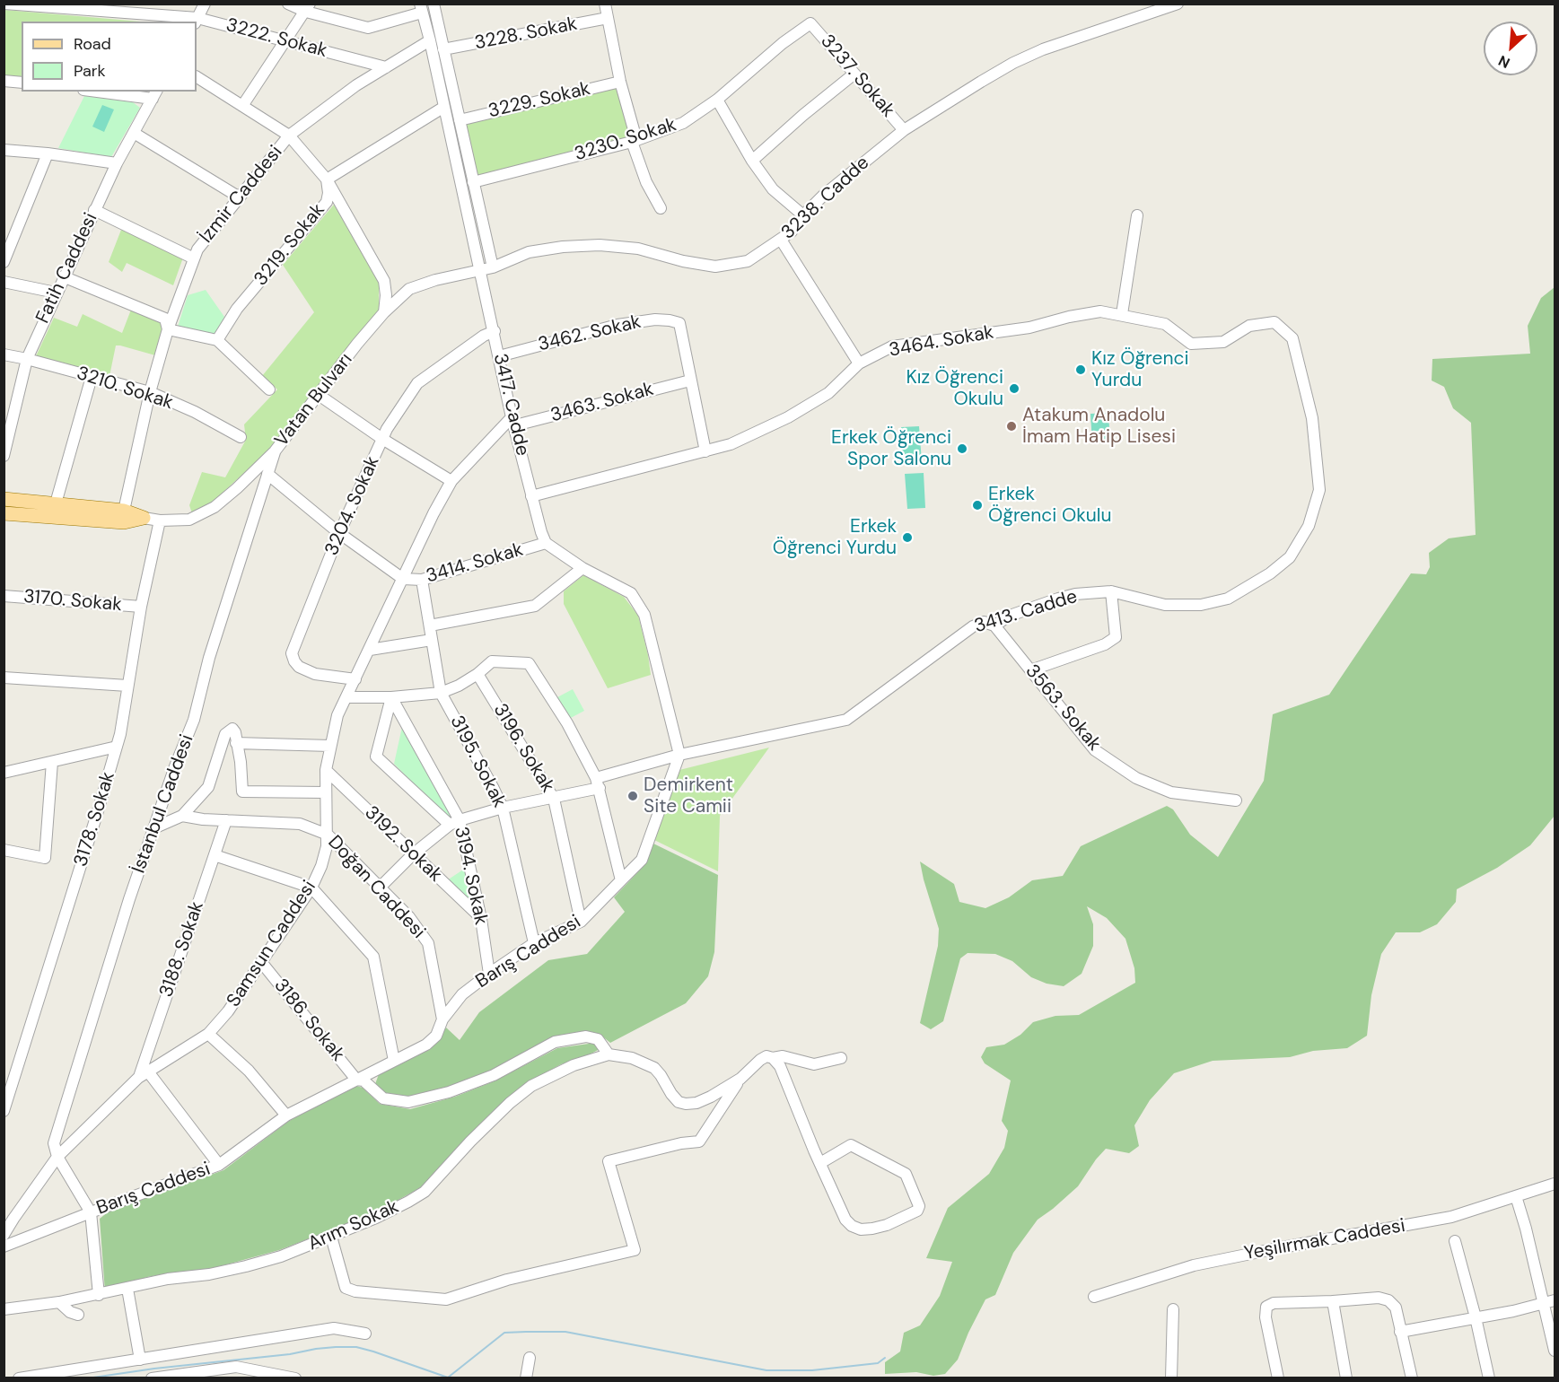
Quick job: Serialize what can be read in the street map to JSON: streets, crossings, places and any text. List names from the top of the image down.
{
  "streets": {
    "main road": ["Vatan Bulvarı"],
    "street": [
      "3228. Sokak",
      "3222. Sokak",
      "3237. Sokak",
      "3229. Sokak",
      "3230. Sokak",
      "İzmir Caddesi",
      "3238. Cadde",
      "3219. Sokak",
      "Fatih Caddesi",
      "3462. Sokak",
      "3464. Sokak",
      "3210. Sokak",
      "3463. Sokak",
      "3417. Cadde",
      "3204. Sokak",
      "3414. Sokak",
      "3170. Sokak",
      "3413. Cadde",
      "3563. Sokak",
      "3196. Sokak",
      "3195. Sokak",
      "İstanbul Caddesi",
      "3178. Sokak",
      "3192. Sokak",
      "3194. Sokak",
      "Doğan Caddesi",
      "Samsun Caddesi",
      "3188. Sokak",
      "Barış Caddesi",
      "3186. Sokak",
      "Arım Sokak",
      "Yeşilırmak Caddesi"
    ]
  },
  "crossings": [
    ["3222. Sokak", "İzmir Caddesi"],
    ["3237. Sokak", "3230. Sokak"],
    ["3237. Sokak", "3238. Cadde"],
    ["İzmir Caddesi", "3210. Sokak"],
    ["İzmir Caddesi", "Vatan Bulvarı"],
    ["İzmir Caddesi", "3417. Cadde"],
    ["3238. Cadde", "Vatan Bulvarı"],
    ["3238. Cadde", "3417. Cadde"],
    ["3219. Sokak", "3417. Cadde"],
    ["Fatih Caddesi", "3210. Sokak"],
    ["3462. Sokak", "3464. Sokak"],
    ["3462. Sokak", "3463. Sokak"],
    ["3462. Sokak", "3417. Cadde"],
    ["3464. Sokak", "3417. Cadde"],
    ["3464. Sokak", "3413. Cadde"],
    ["Vatan Bulvarı", "3417. Cadde"],
    ["Vatan Bulvarı", "İstanbul Caddesi"],
    ["Vatan Bulvarı", "3178. Sokak"],
    ["3463. Sokak", "3417. Cadde"],
    ["3463. Sokak", "Samsun Caddesi"],
    ["3417. Cadde", "3204. Sokak"],
    ["3417. Cadde", "3414. Sokak"],
    ["3417. Cadde", "Samsun Caddesi"],
    ["3204. Sokak", "Samsun Caddesi"],
    ["3414. Sokak", "3195. Sokak"],
    ["3414. Sokak", "Samsun Caddesi"],
    ["3170. Sokak", "3178. Sokak"],
    ["3413. Cadde", "3563. Sokak"],
    ["3413. Cadde", "3196. Sokak"],
    ["3413. Cadde", "3195. Sokak"],
    ["3413. Cadde", "3194. Sokak"],
    ["3413. Cadde", "Barış Caddesi"],
    ["3196. Sokak", "Barış Caddesi"],
    ["3195. Sokak", "Barış Caddesi"],
    ["İstanbul Caddesi", "Samsun Caddesi"],
    ["3192. Sokak", "3194. Sokak"],
    ["3192. Sokak", "Samsun Caddesi"],
    ["3194. Sokak", "Barış Caddesi"],
    ["Doğan Caddesi", "Samsun Caddesi"],
    ["Doğan Caddesi", "3188. Sokak"],
    ["Doğan Caddesi", "Barış Caddesi"],
    ["Samsun Caddesi", "3188. Sokak"],
    ["Samsun Caddesi", "3186. Sokak"],
    ["Barış Caddesi", "3186. Sokak"]
  ],
  "places": [
    "Kız Öğrenci Yurdu",
    "Kız Öğrenci Okulu",
    "Atakum Anadolu İmam Hatip Lisesi",
    "Erkek Öğrenci Spor Salonu",
    "Erkek Öğrenci Okulu",
    "Erkek Öğrenci Yurdu",
    "Demirkent Site Camii"
  ],
  "legend": ["Road", "Park"],
  "north": "bottom left"
}
